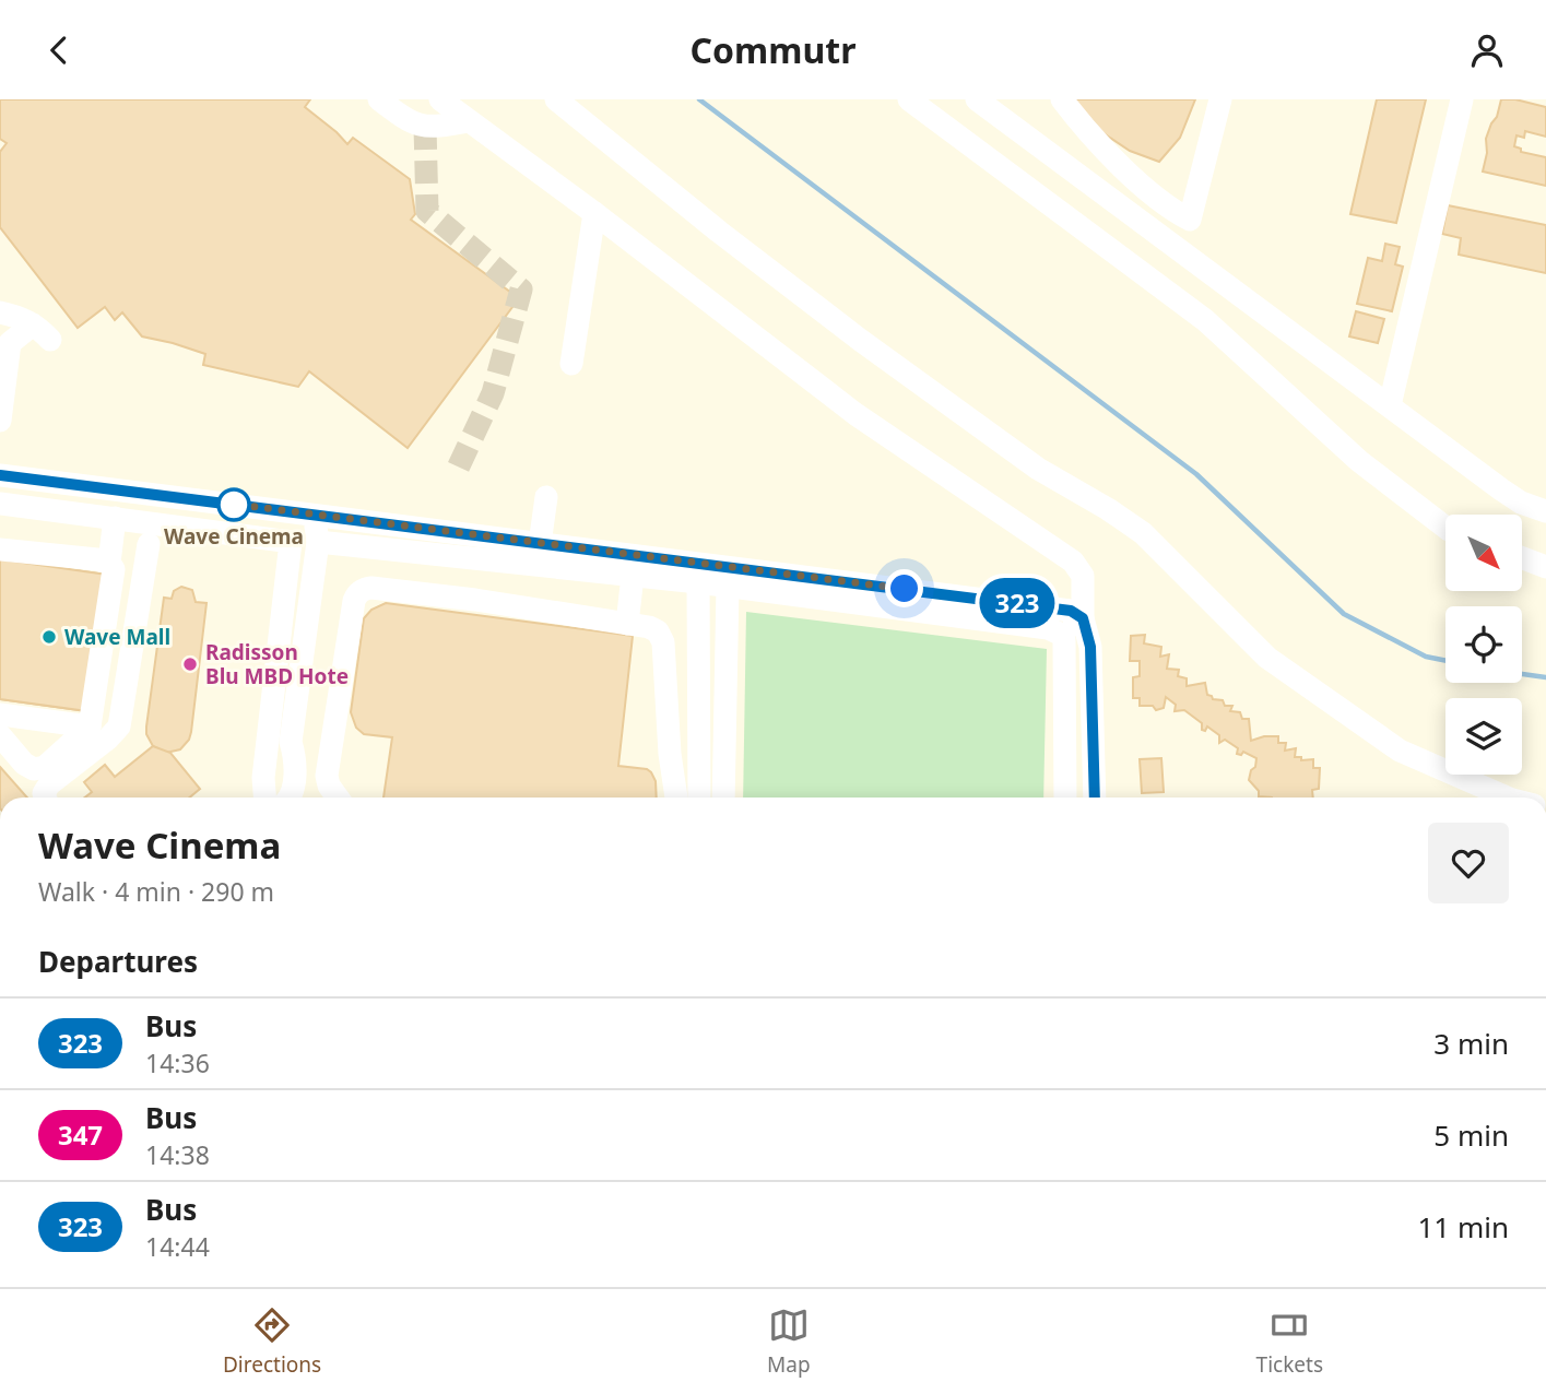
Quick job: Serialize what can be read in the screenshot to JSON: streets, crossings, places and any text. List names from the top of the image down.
{
  "places": ["Wave Cinema", "Wave Mall", "Radisson Blu MBD Hote"],
  "lines": ["bus line 323"],
  "north": "bottom right",
  "page": {
    "header": "Commutr",
    "on_map": "323",
    "heading": [
      ["Wave Cinema", "Walk · 4 min · 290 m"],
      "Departures"
    ],
    "list": [
      {
        "mark": "323",
        "name": "Bus",
        "note": "14:36",
        "value": "3 min"
      },
      {
        "mark": "347",
        "name": "Bus",
        "note": "14:38",
        "value": "5 min"
      },
      {
        "mark": "323",
        "name": "Bus",
        "note": "14:44",
        "value": "11 min"
      }
    ],
    "tabs": ["Directions", "Map", "Tickets"]
  }
}
